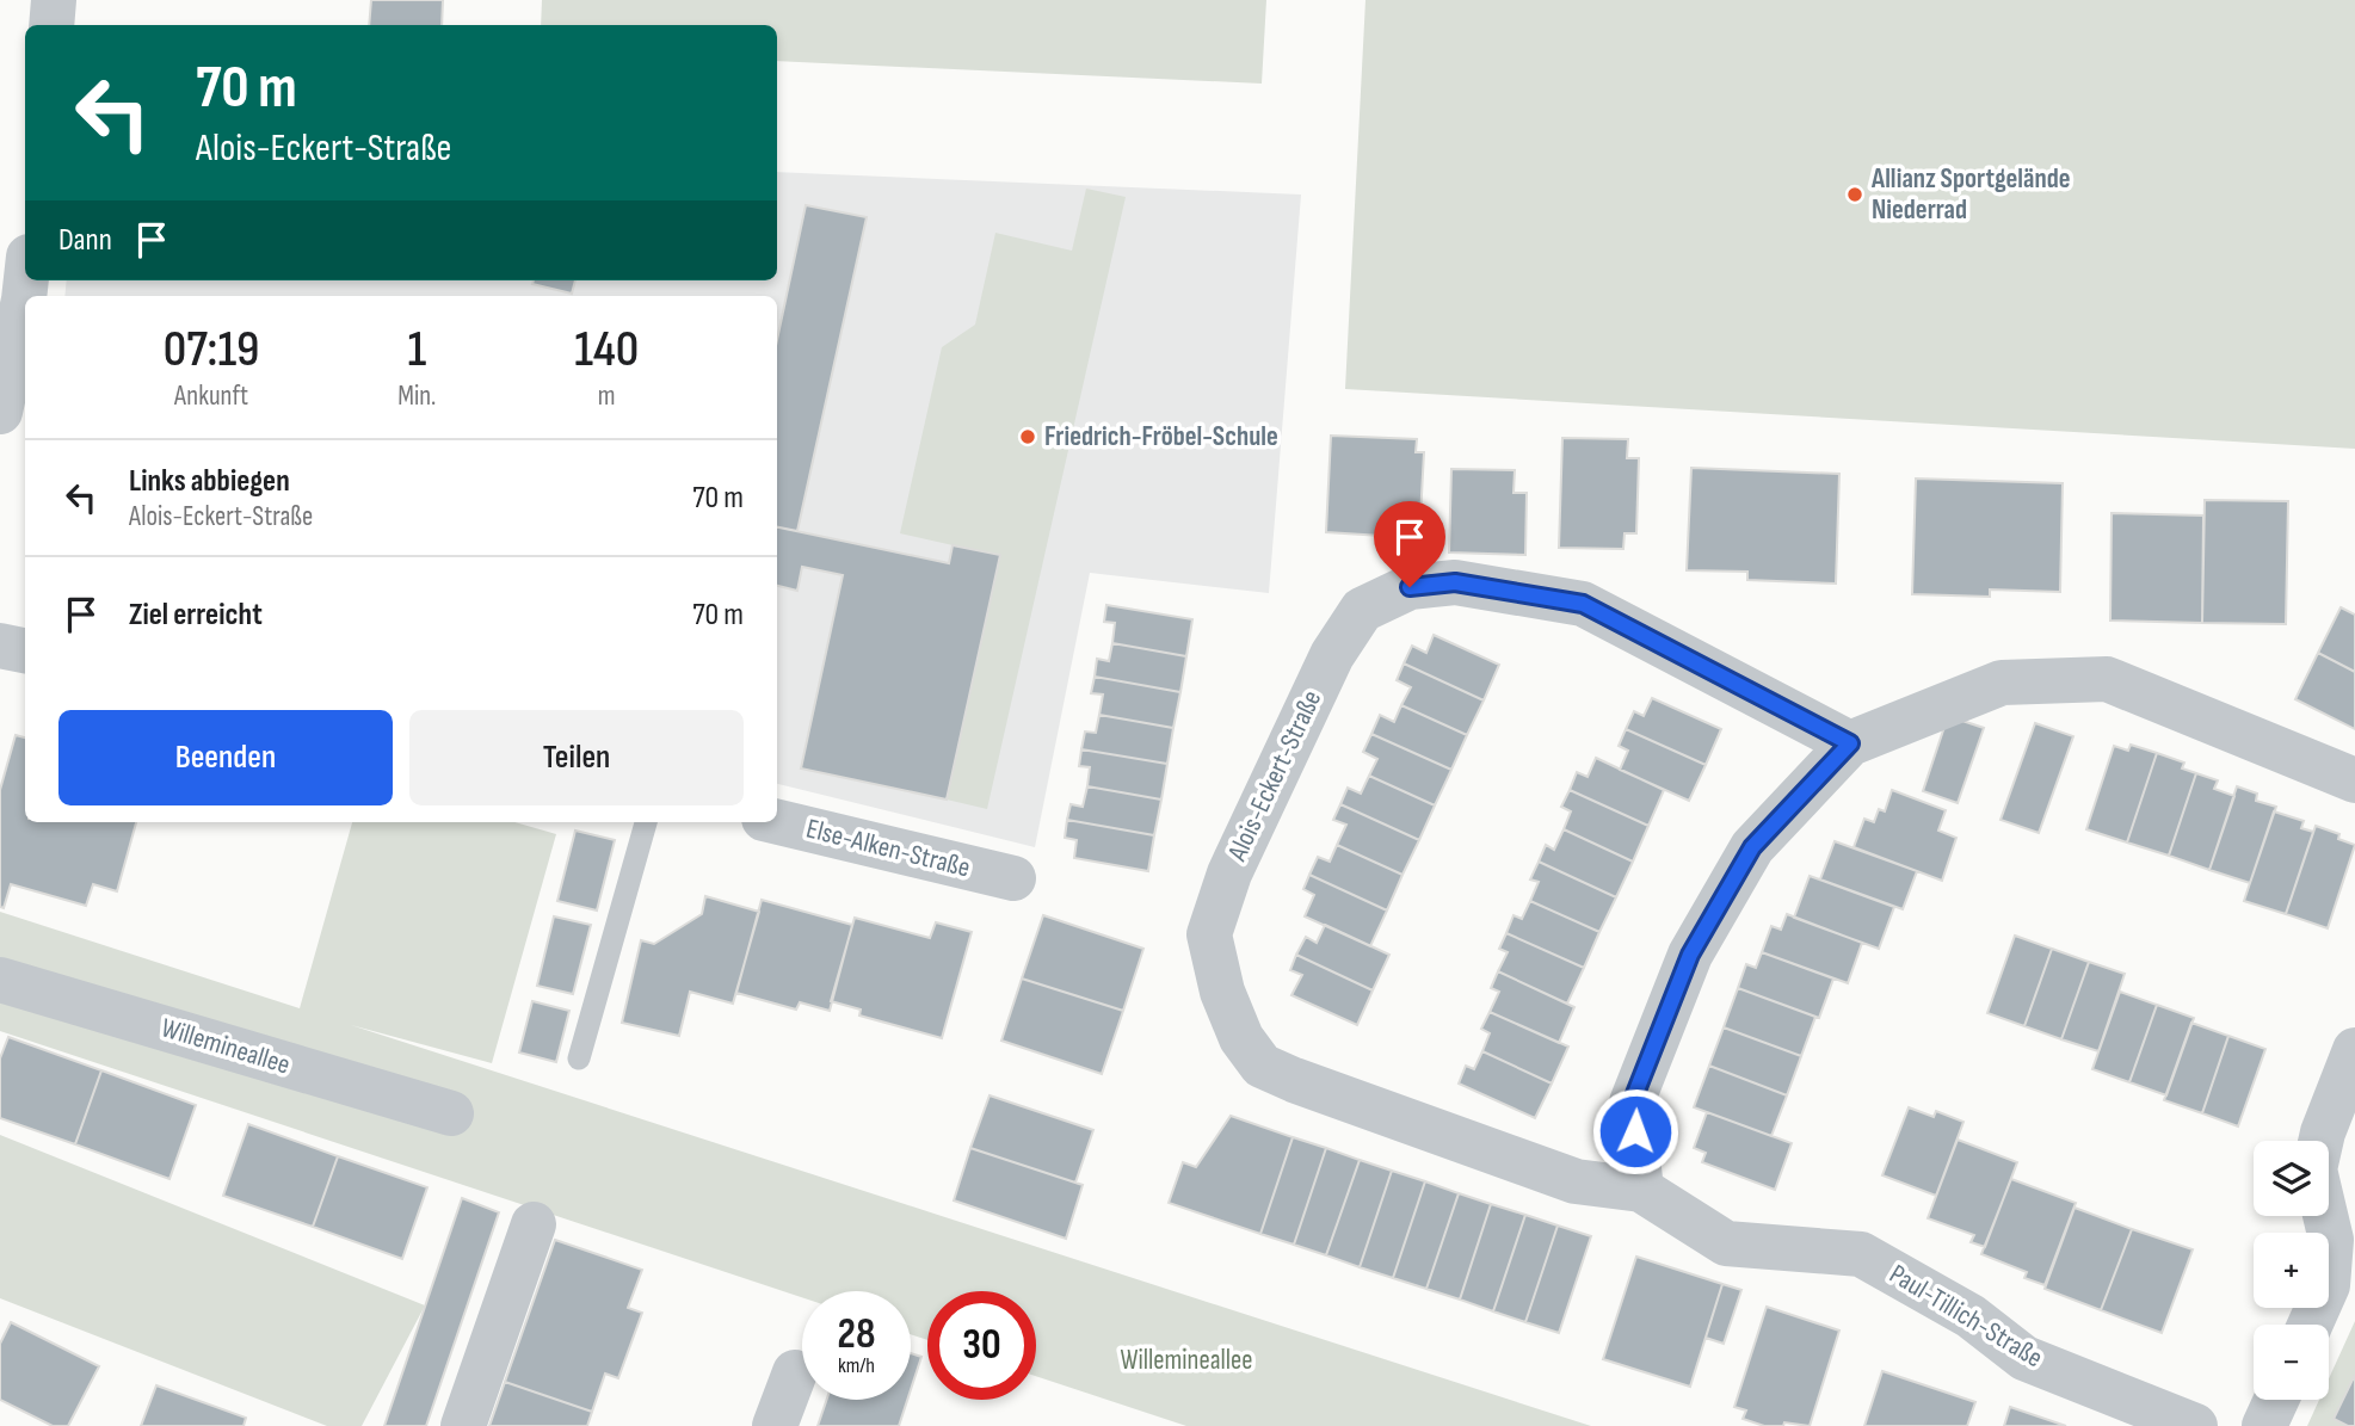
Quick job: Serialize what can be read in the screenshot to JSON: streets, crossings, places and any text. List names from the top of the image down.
{
  "streets": {
    "street": [
      "Alois-Eckert-Straße",
      "Else-Alken-Straße",
      "Willemineallee",
      "Paul-Tillich-Straße"
    ]
  },
  "crossings": [
    ["Alois-Eckert-Straße", "Paul-Tillich-Straße"]
  ],
  "parks": ["Willemineallee"],
  "places": ["Allianz Sportgelände Niederrad", "Friedrich-Fröbel-Schule"],
  "page": {
    "turn": ["70 m", "Alois-Eckert-Straße"],
    "then": "Dann",
    "eta": [
      "07:19",
      "Ankunft",
      "1",
      "Min.",
      "140",
      "m"
    ],
    "list": [
      {
        "name": "Links abbiegen",
        "note": "Alois-Eckert-Straße",
        "value": "70 m"
      },
      {
        "name": "Ziel erreicht",
        "value": "70 m"
      }
    ],
    "buttons": ["Beenden", "Teilen"],
    "map_buttons": ["+", "−"],
    "speed": "28 km/h",
    "limit": "30"
  }
}
